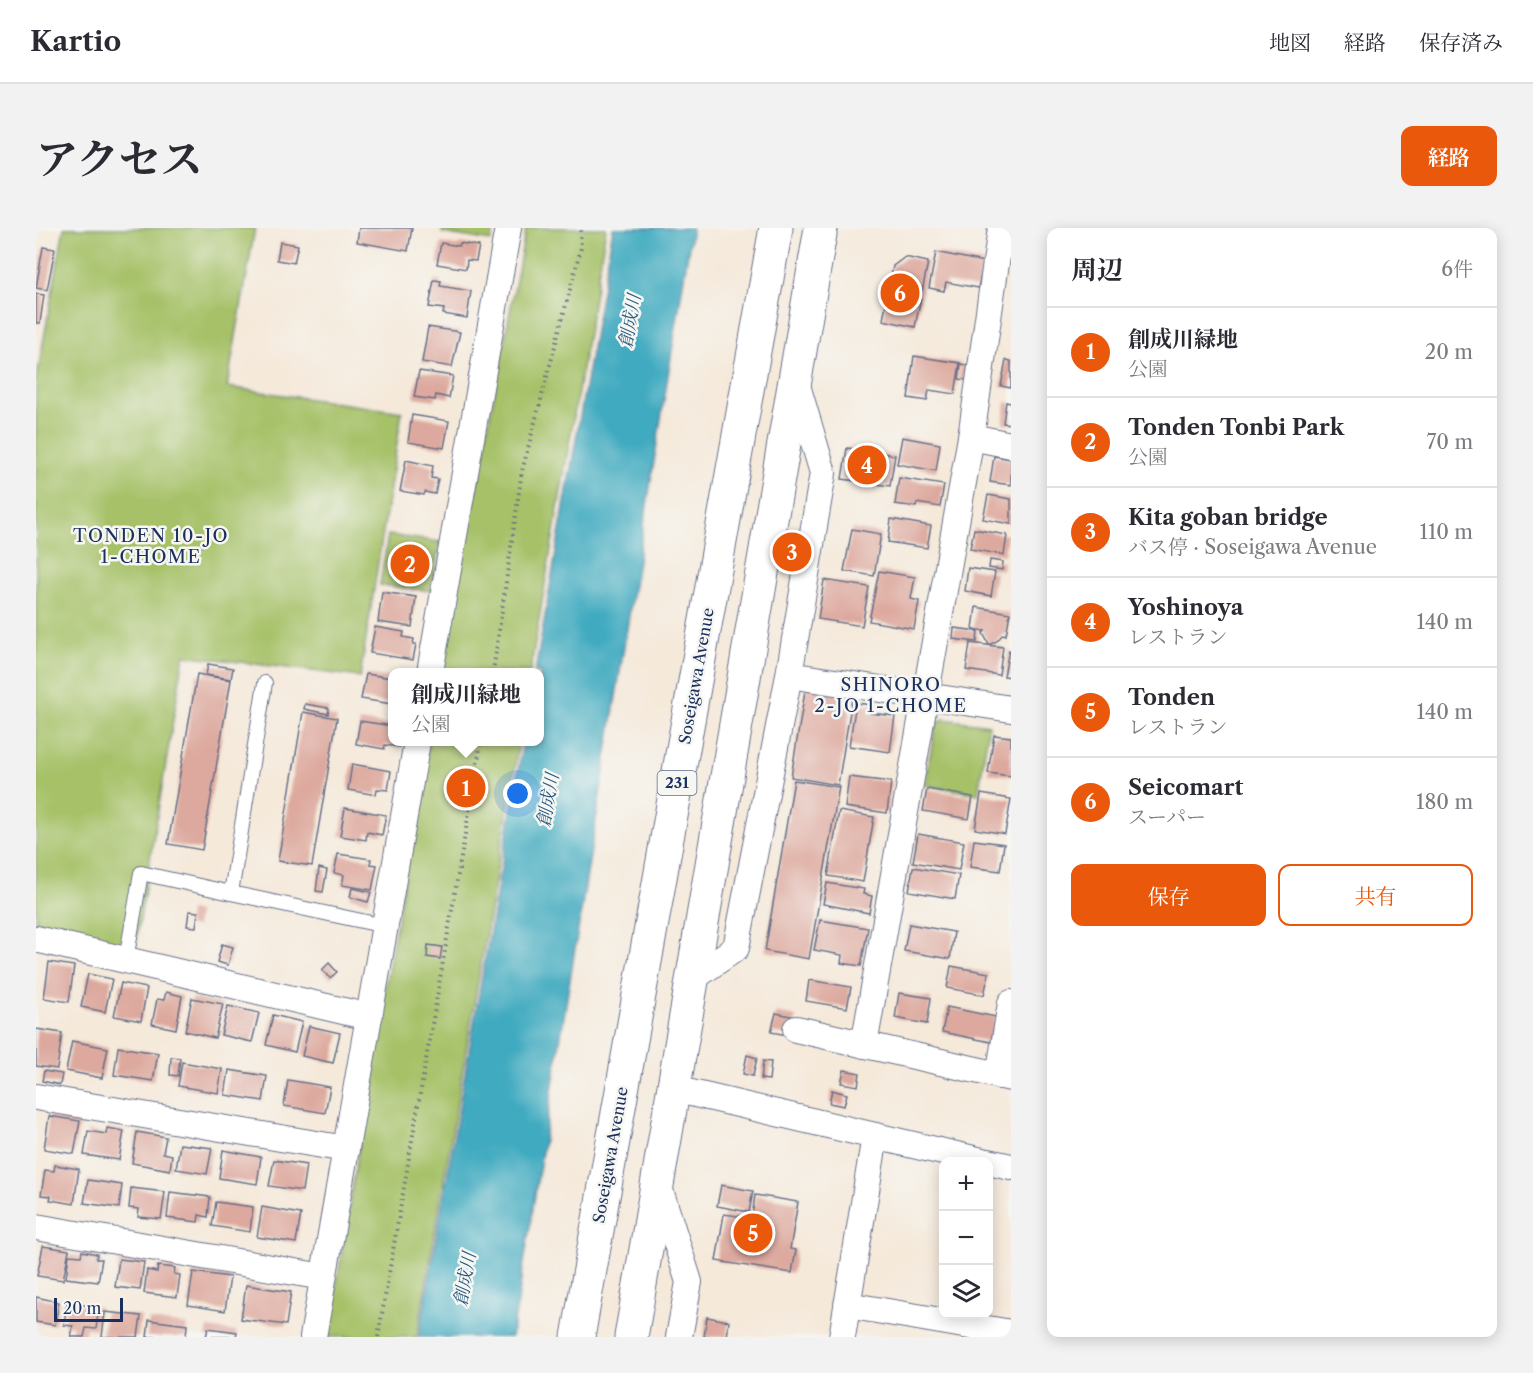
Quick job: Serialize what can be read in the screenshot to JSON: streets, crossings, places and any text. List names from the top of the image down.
{
  "streets": {
    "highway": ["Soseigawa Avenue", "231"]
  },
  "districts": ["TONDEN 10-JO 1-CHOME", "SHINORO 2-JO 1-CHOME"],
  "water": ["創成川"],
  "scale_bar": "20 m",
  "page": {
    "header": "Kartio",
    "nav": ["地図", "経路", "保存済み"],
    "title": "アクセス",
    "buttons": [
      "経路",
      ["保存", "共有"]
    ],
    "heading": ["周辺", "6件"],
    "pins": [
      "6",
      "4",
      "3",
      "2",
      "1",
      "5"
    ],
    "list": [
      {
        "mark": "1",
        "name": "創成川緑地",
        "note": "公園",
        "value": "20 m"
      },
      {
        "mark": "2",
        "name": "Tonden Tonbi Park",
        "note": "公園",
        "value": "70 m"
      },
      {
        "mark": "3",
        "name": "Kita goban bridge",
        "note": "バス停 · Soseigawa Avenue",
        "value": "110 m"
      },
      {
        "mark": "4",
        "name": "Yoshinoya",
        "note": "レストラン",
        "value": "140 m"
      },
      {
        "mark": "5",
        "name": "Tonden",
        "note": "レストラン",
        "value": "140 m"
      },
      {
        "mark": "6",
        "name": "Seicomart",
        "note": "スーパー",
        "value": "180 m"
      }
    ],
    "popup": ["創成川緑地", "公園"],
    "map_buttons": ["+", "−"],
    "scale": "20 m"
  }
}
